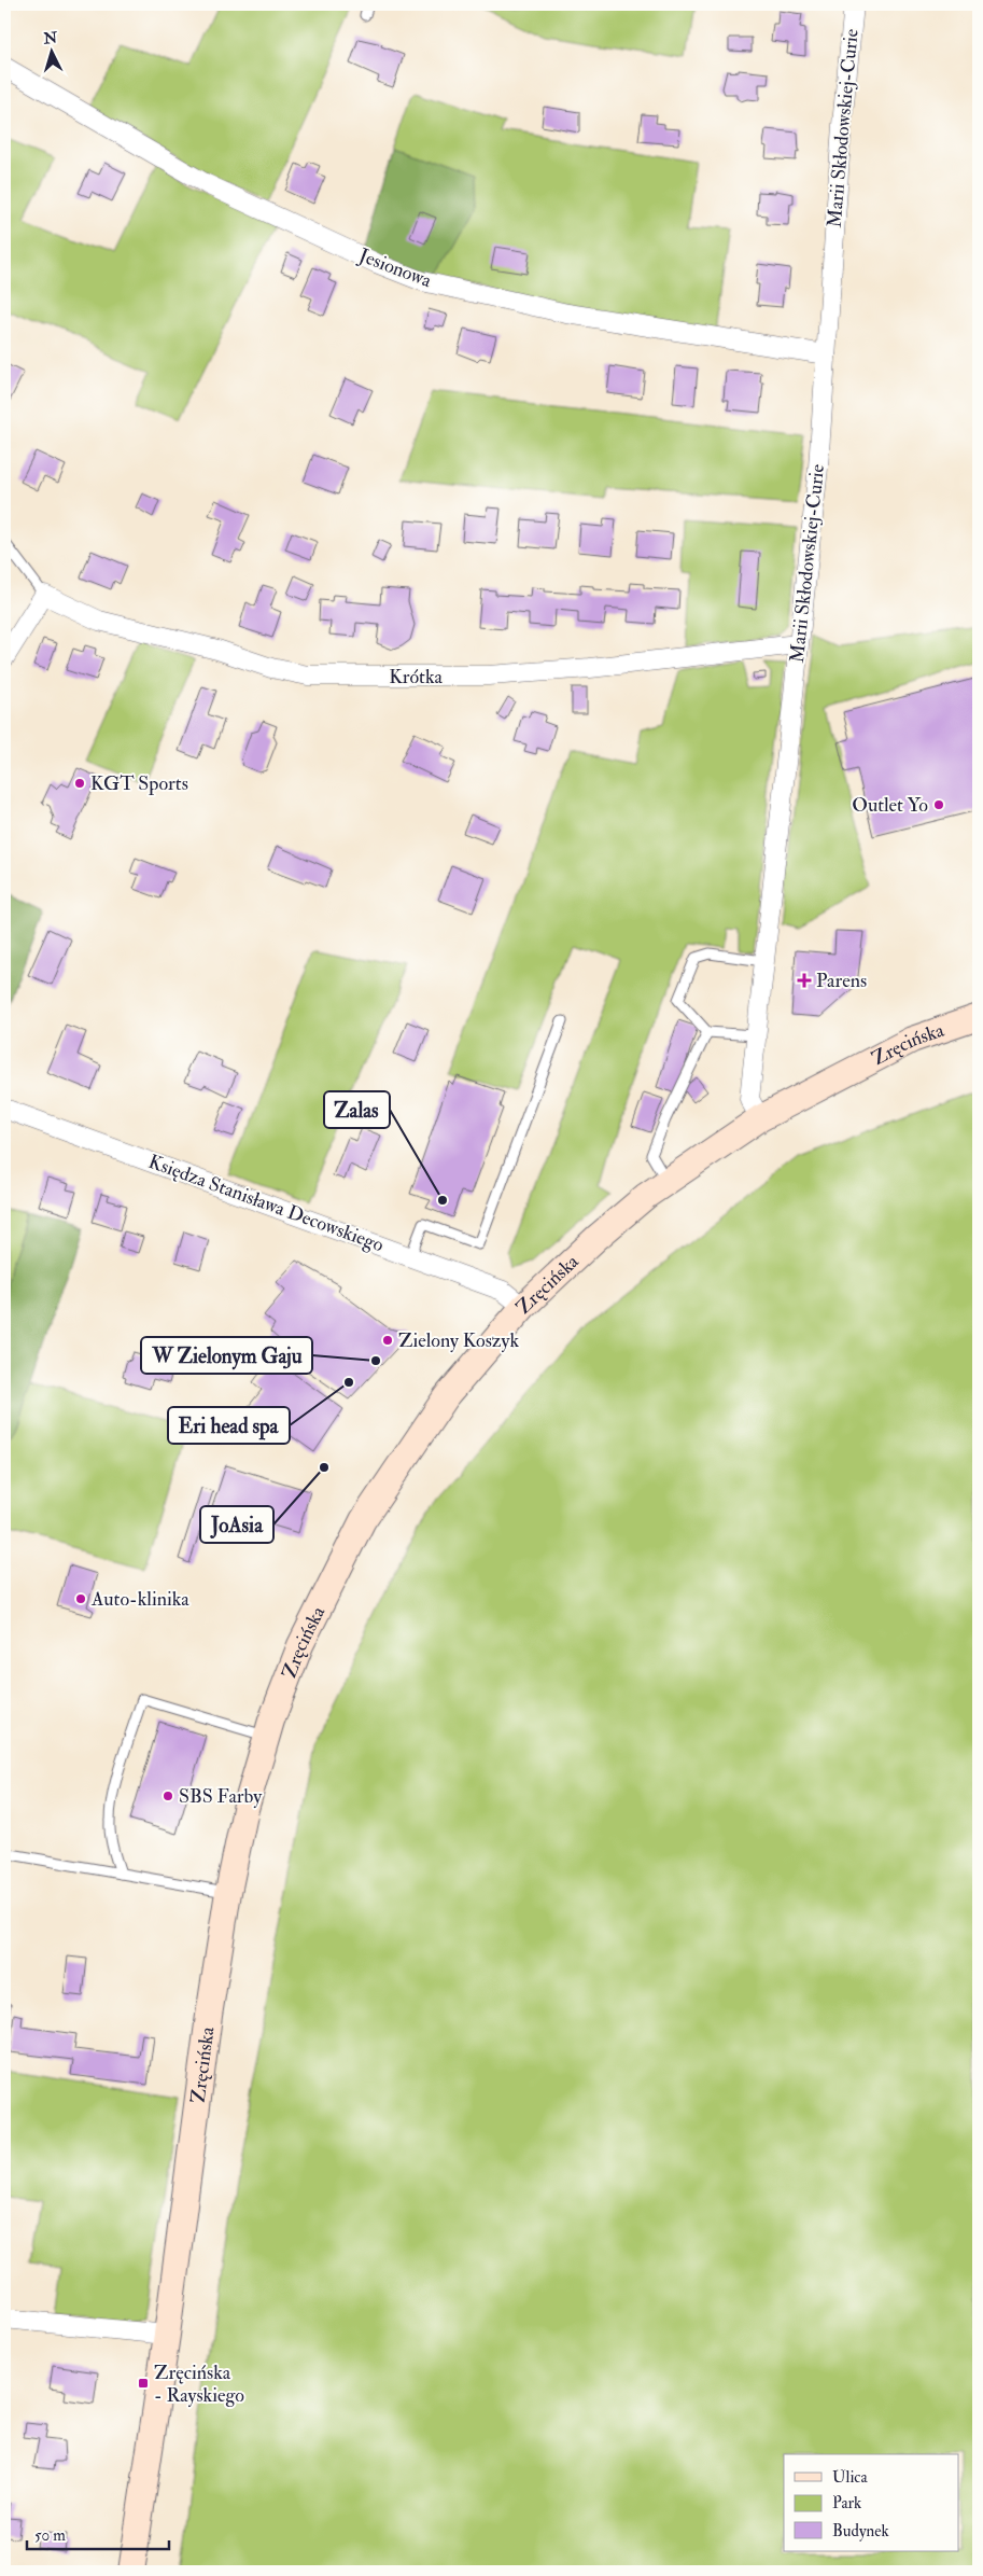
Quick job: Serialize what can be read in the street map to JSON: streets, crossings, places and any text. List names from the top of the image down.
{
  "streets": {
    "street": [
      "Marii Skłodowskiej-Curie",
      "Jesionowa",
      "Krótka",
      "Zręcińska",
      "Księdza Stanisława Decowskiego"
    ]
  },
  "crossings": [
    ["Marii Skłodowskiej-Curie", "Jesionowa"],
    ["Marii Skłodowskiej-Curie", "Krótka"],
    ["Marii Skłodowskiej-Curie", "Zręcińska"],
    ["Zręcińska", "Księdza Stanisława Decowskiego"]
  ],
  "places": {
    "other": [
      "KGT Sports",
      "Outlet Yo",
      "Zalas",
      "Zielony Koszyk",
      "W Zielonym Gaju",
      "Eri head spa",
      "JoAsia",
      "Auto-klinika",
      "SBS Farby"
    ],
    "health": ["Parens"],
    "transit": ["Zręcińska - Rayskiego"]
  },
  "legend": ["Ulica", "Park", "Budynek"],
  "scale_bar": "50 m",
  "north": "top"
}
